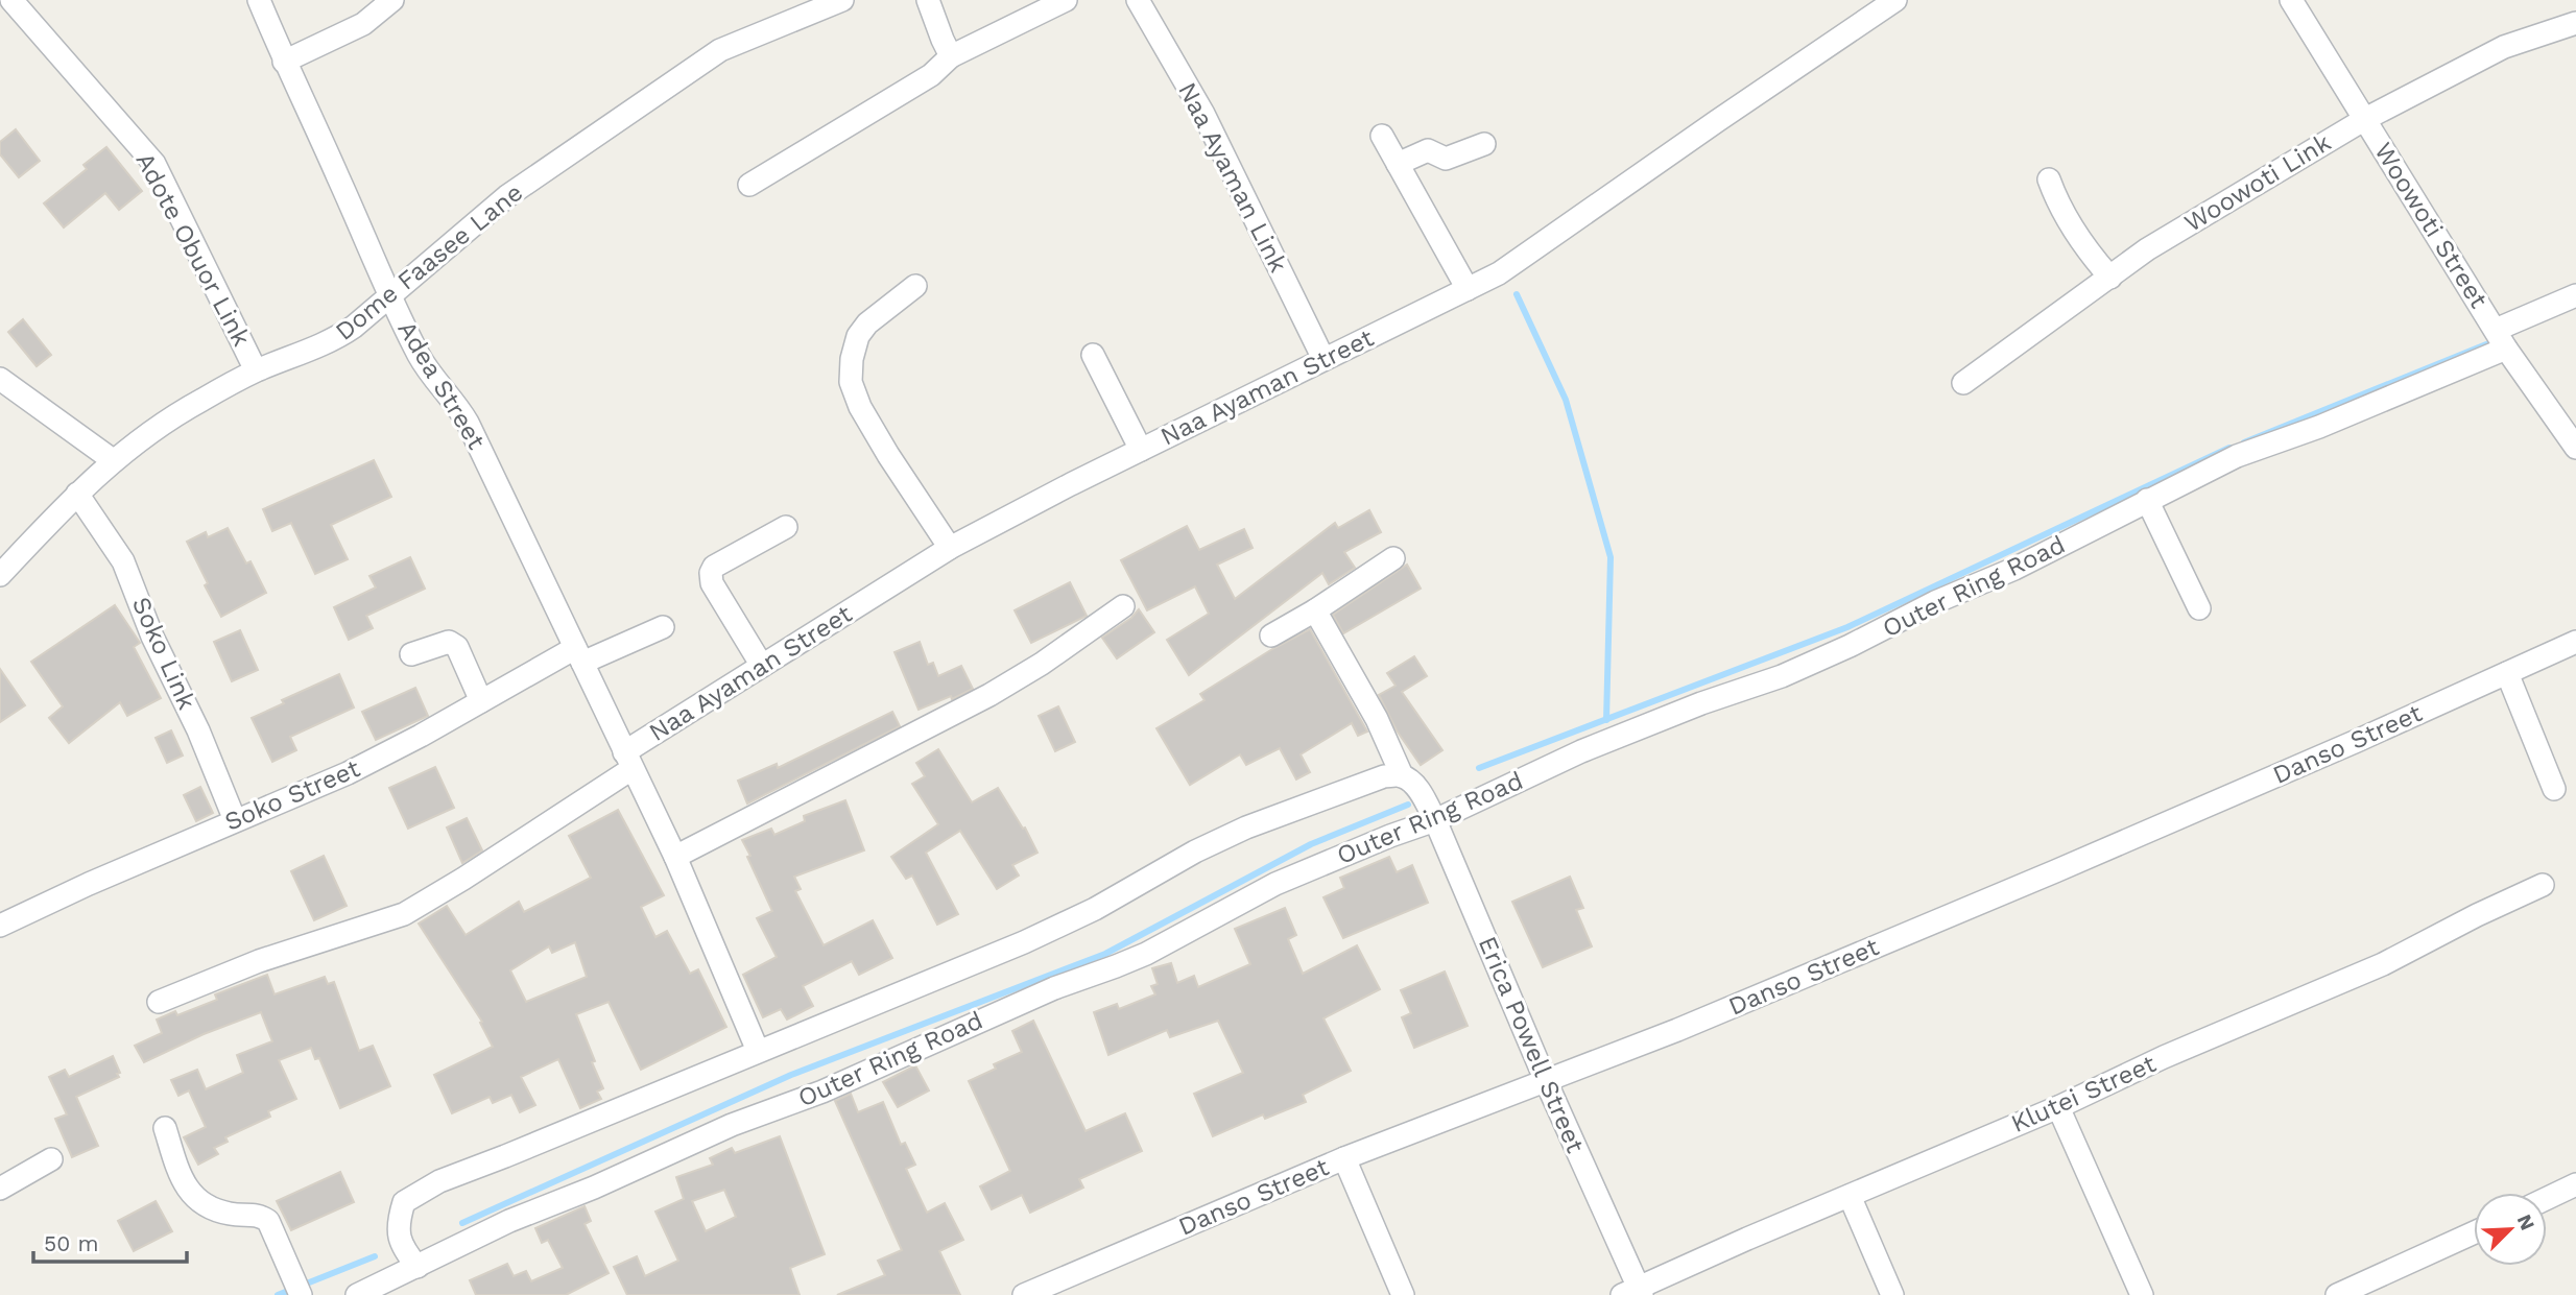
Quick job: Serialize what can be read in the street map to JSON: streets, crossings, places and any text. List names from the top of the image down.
{
  "streets": {
    "street": [
      "Naa Ayaman Link",
      "Woowoti Link",
      "Woowoti Street",
      "Adote Obuor Link",
      "Dome Faasee Lane",
      "Adea Street",
      "Naa Ayaman Street",
      "Outer Ring Road",
      "Soko Link",
      "Danso Street",
      "Soko Street",
      "Erica Powell Street",
      "Klutei Street"
    ]
  },
  "crossings": [
    ["Naa Ayaman Link", "Naa Ayaman Street"],
    ["Woowoti Link", "Woowoti Street"],
    ["Woowoti Street", "Outer Ring Road"],
    ["Adote Obuor Link", "Dome Faasee Lane"],
    ["Dome Faasee Lane", "Adea Street"],
    ["Dome Faasee Lane", "Soko Link"],
    ["Adea Street", "Naa Ayaman Street"],
    ["Adea Street", "Soko Street"],
    ["Outer Ring Road", "Erica Powell Street"],
    ["Soko Link", "Soko Street"],
    ["Danso Street", "Erica Powell Street"],
    ["Erica Powell Street", "Klutei Street"]
  ],
  "scale_bar": "50 m",
  "north": "top right"
}
